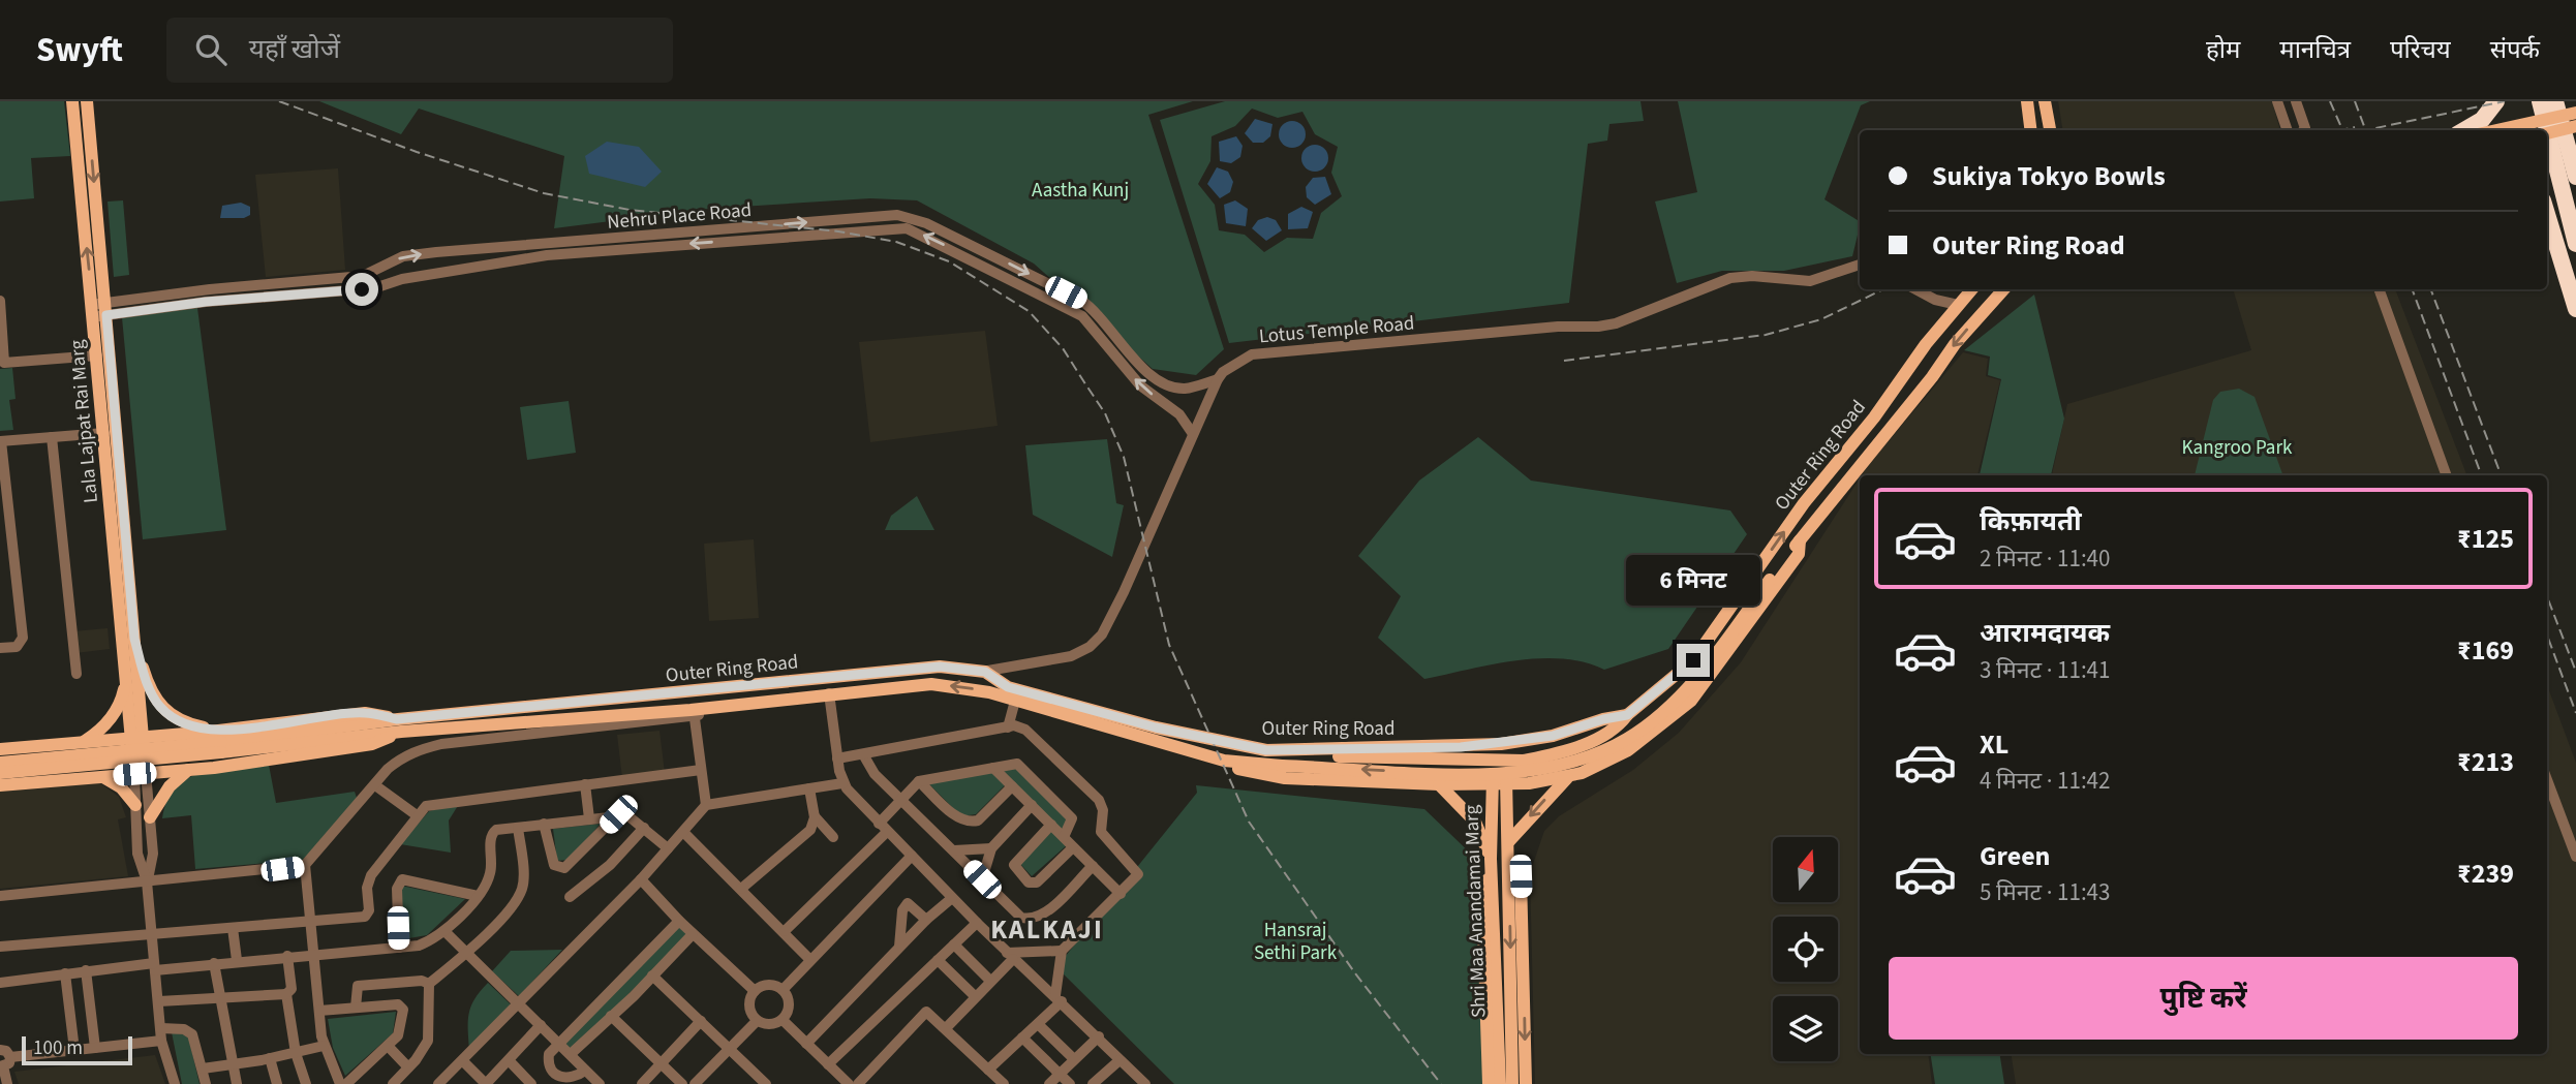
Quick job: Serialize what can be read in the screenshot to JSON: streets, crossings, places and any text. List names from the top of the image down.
{
  "streets": {
    "main road": ["Lala Lajpat Rai Marg", "Outer Ring Road", "Shri Maa Anandamai Marg"],
    "street": ["Nehru Place Road", "Lotus Temple Road"]
  },
  "crossings": [
    ["Nehru Place Road", "Lotus Temple Road"],
    ["Nehru Place Road", "Lala Lajpat Rai Marg"],
    ["Lotus Temple Road", "Outer Ring Road"]
  ],
  "districts": ["KALKAJI"],
  "parks": ["Aastha Kunj", "Kangroo Park", "Hansraj Sethi Park"],
  "scale_bar": "100 m",
  "north": "top",
  "page": {
    "header": "Swyft",
    "search": "यहाँ खोजें",
    "nav": [
      "होम",
      "मानचित्र",
      "परिचय",
      "संपर्क"
    ],
    "banner": ["Sukiya Tokyo Bowls", "Outer Ring Road"],
    "list": [
      {
        "name": "किफ़ायती",
        "note": "2 मिनट · 11:40",
        "value": "₹125"
      },
      {
        "name": "आरामदायक",
        "note": "3 मिनट · 11:41",
        "value": "₹169"
      },
      {
        "name": "XL",
        "note": "4 मिनट · 11:42",
        "value": "₹213"
      },
      {
        "name": "Green",
        "note": "5 मिनट · 11:43",
        "value": "₹239"
      }
    ],
    "bubble": "6 मिनट",
    "buttons": "पुष्टि करें",
    "scale": "100 m"
  }
}
